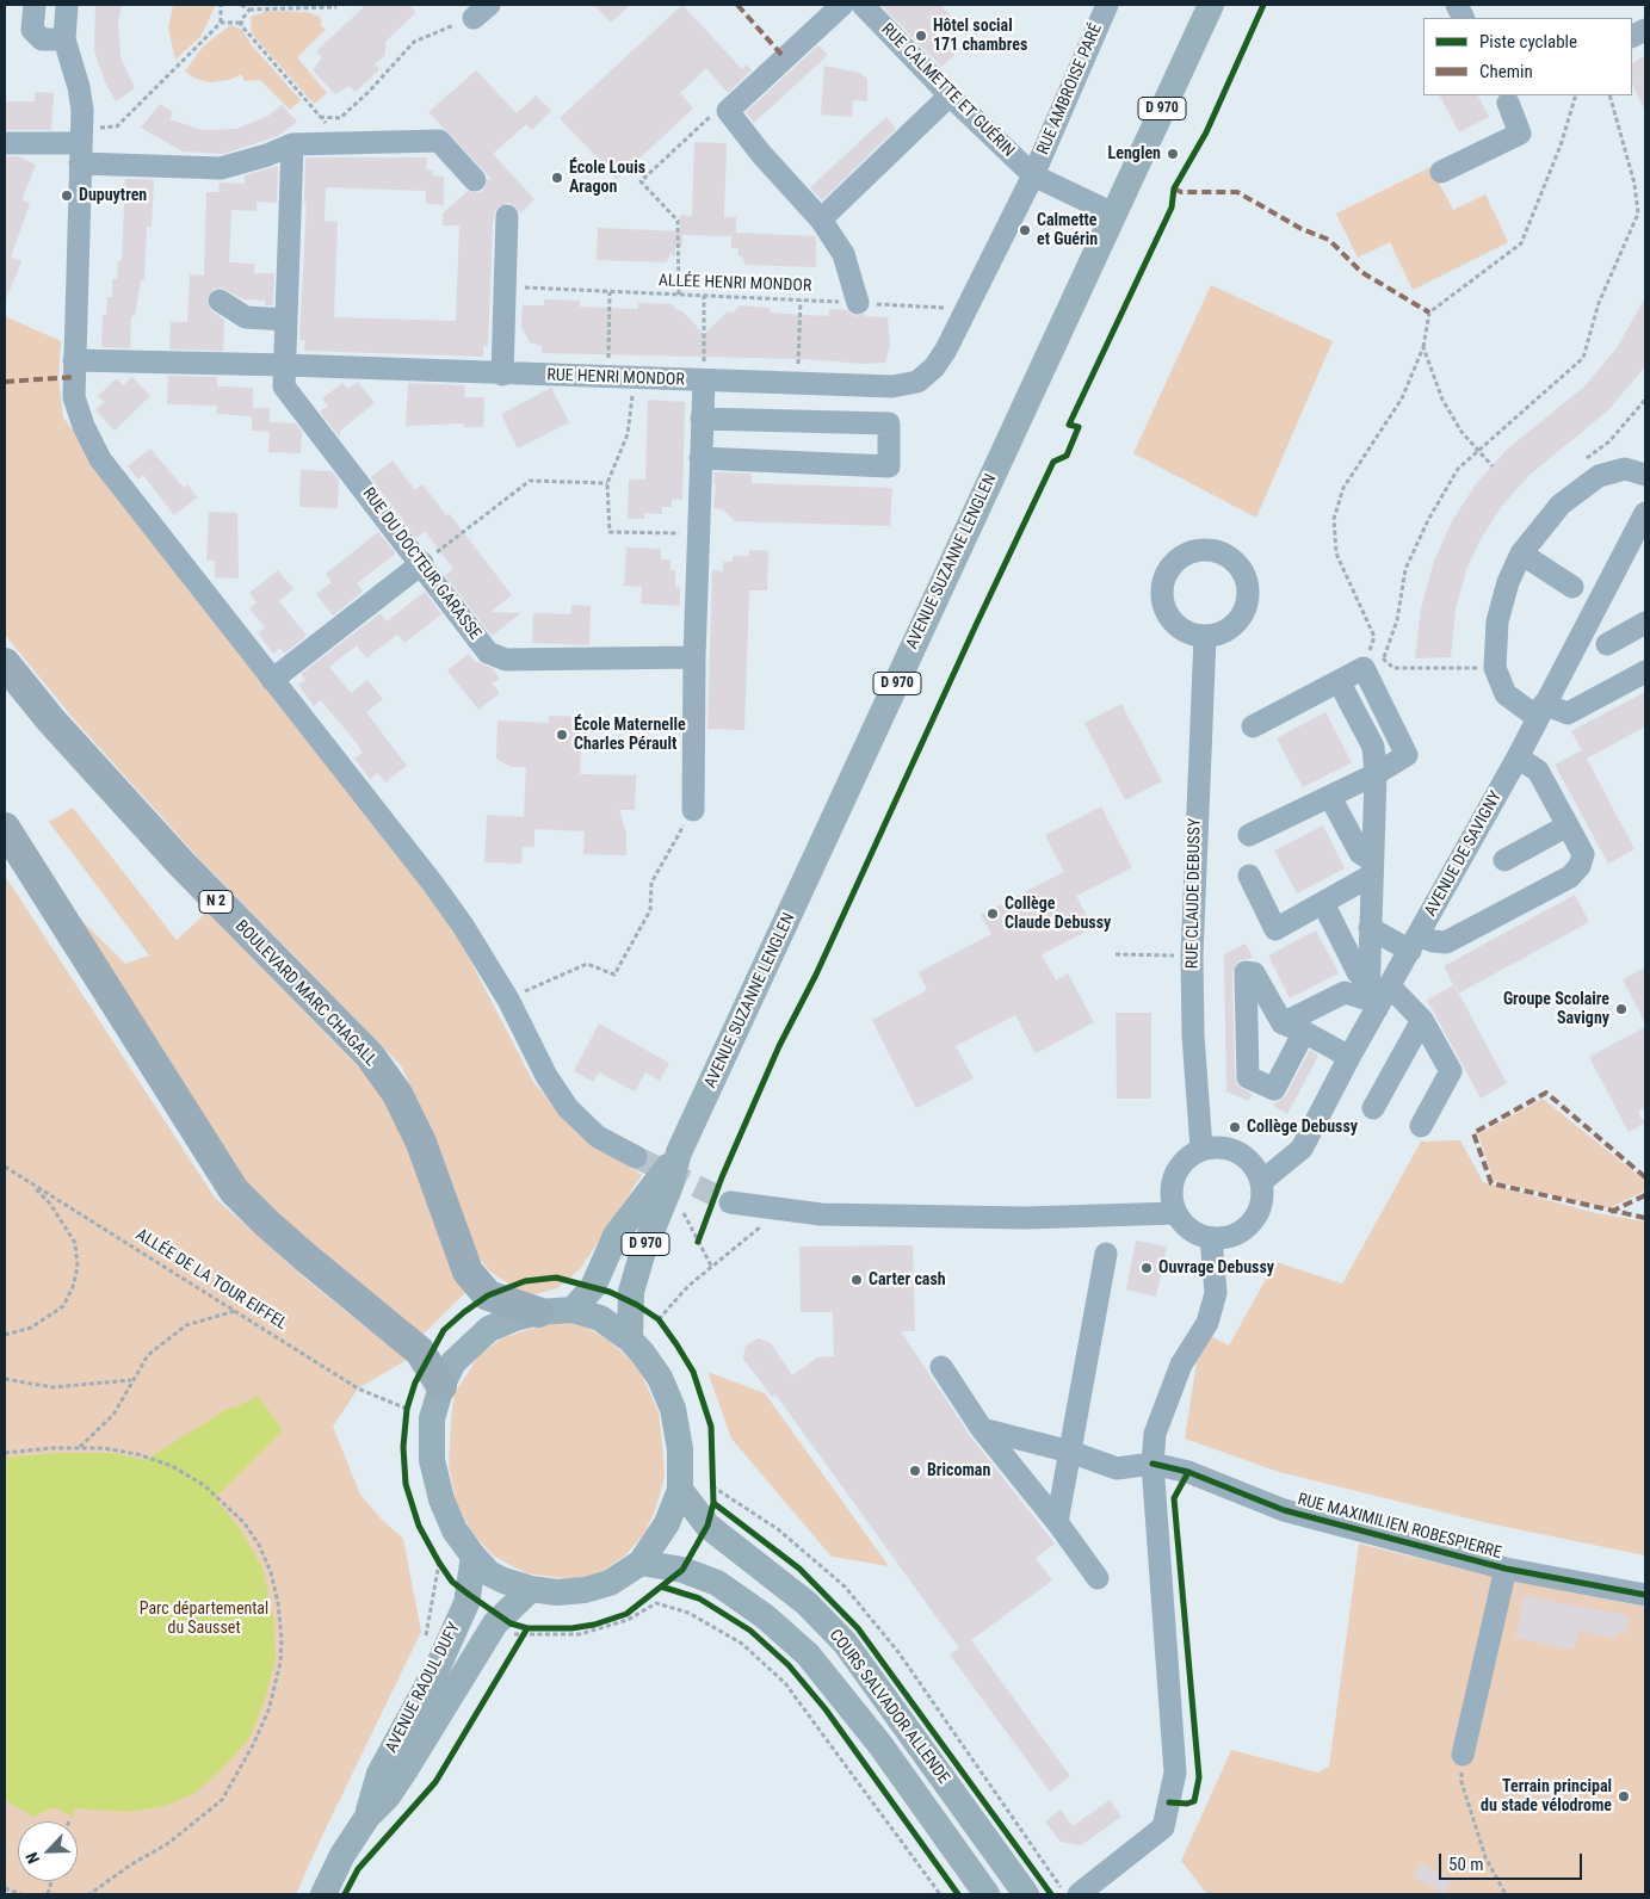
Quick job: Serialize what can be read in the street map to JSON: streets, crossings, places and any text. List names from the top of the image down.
{
  "streets": {
    "highway": ["N 2", "BOULEVARD MARC CHAGALL"],
    "main road": [
      "D 970",
      "AVENUE SUZANNE LENGLEN",
      "AVENUE RAOUL DUFY",
      "COURS SALVADOR ALLENDE"
    ],
    "street": [
      "RUE AMBROISE PARÉ",
      "RUE CALMETTE ET GUÉRIN",
      "RUE HENRI MONDOR",
      "RUE DU DOCTEUR GARASSE",
      "AVENUE DE SAVIGNY",
      "RUE CLAUDE DEBUSSY",
      "RUE MAXIMILIEN ROBESPIERRE"
    ],
    "path": ["ALLÉE HENRI MONDOR", "ALLÉE DE LA TOUR EIFFEL"]
  },
  "crossings": [
    ["RUE AMBROISE PARÉ", "RUE CALMETTE ET GUÉRIN"],
    ["RUE AMBROISE PARÉ", "RUE HENRI MONDOR"],
    ["RUE CALMETTE ET GUÉRIN", "RUE HENRI MONDOR"],
    ["RUE CALMETTE ET GUÉRIN", "AVENUE SUZANNE LENGLEN"],
    ["ALLÉE HENRI MONDOR", "RUE HENRI MONDOR"],
    ["RUE HENRI MONDOR", "RUE DU DOCTEUR GARASSE"],
    ["AVENUE DE SAVIGNY", "RUE CLAUDE DEBUSSY"]
  ],
  "parks": ["Parc départemental du Sausset"],
  "places": [
    "Hôtel social 171 chambres",
    "Lenglen",
    "École Louis Aragon",
    "Dupuytren",
    "Calmette et Guérin",
    "École Maternelle Charles Pérault",
    "Collège Claude Debussy",
    "Groupe Scolaire Savigny",
    "Collège Debussy",
    "Ouvrage Debussy",
    "Carter cash",
    "Bricoman",
    "Terrain principal du stade vélodrome"
  ],
  "legend": ["Piste cyclable", "Chemin"],
  "scale_bar": "50 m",
  "north": "bottom left"
}
